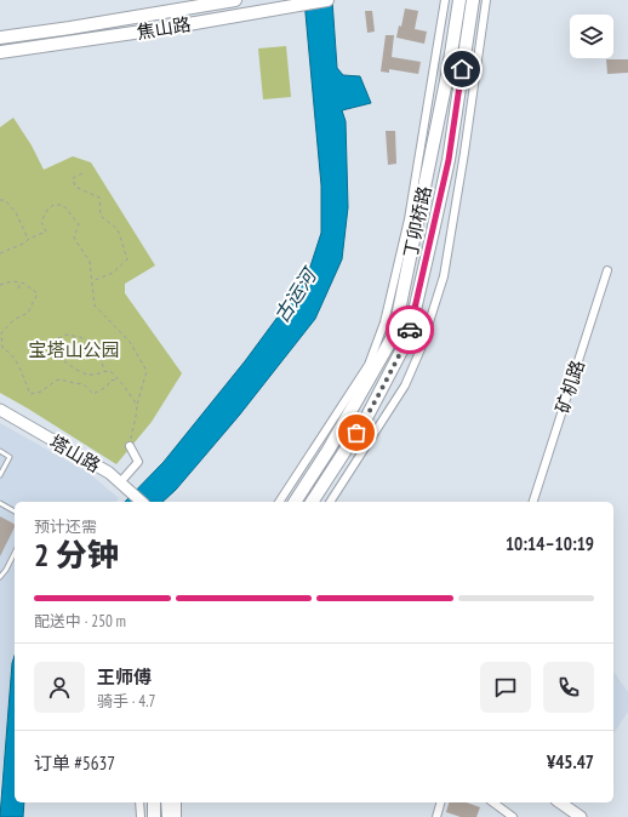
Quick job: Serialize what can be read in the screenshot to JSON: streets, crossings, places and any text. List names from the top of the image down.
{
  "streets": {
    "main road": ["焦山路", "丁卯桥路"],
    "street": ["矿机路", "塔山路"]
  },
  "water": ["古运河"],
  "parks": ["宝塔山公园"],
  "page": {
    "heading": ["2 分钟", "预计还需", "10:14–10:19"],
    "panel": [
      "王师傅",
      "骑手 · 4.7",
      "订单 #5637",
      "¥45.47"
    ],
    "bar": "配送中 · 250 m"
  }
}
